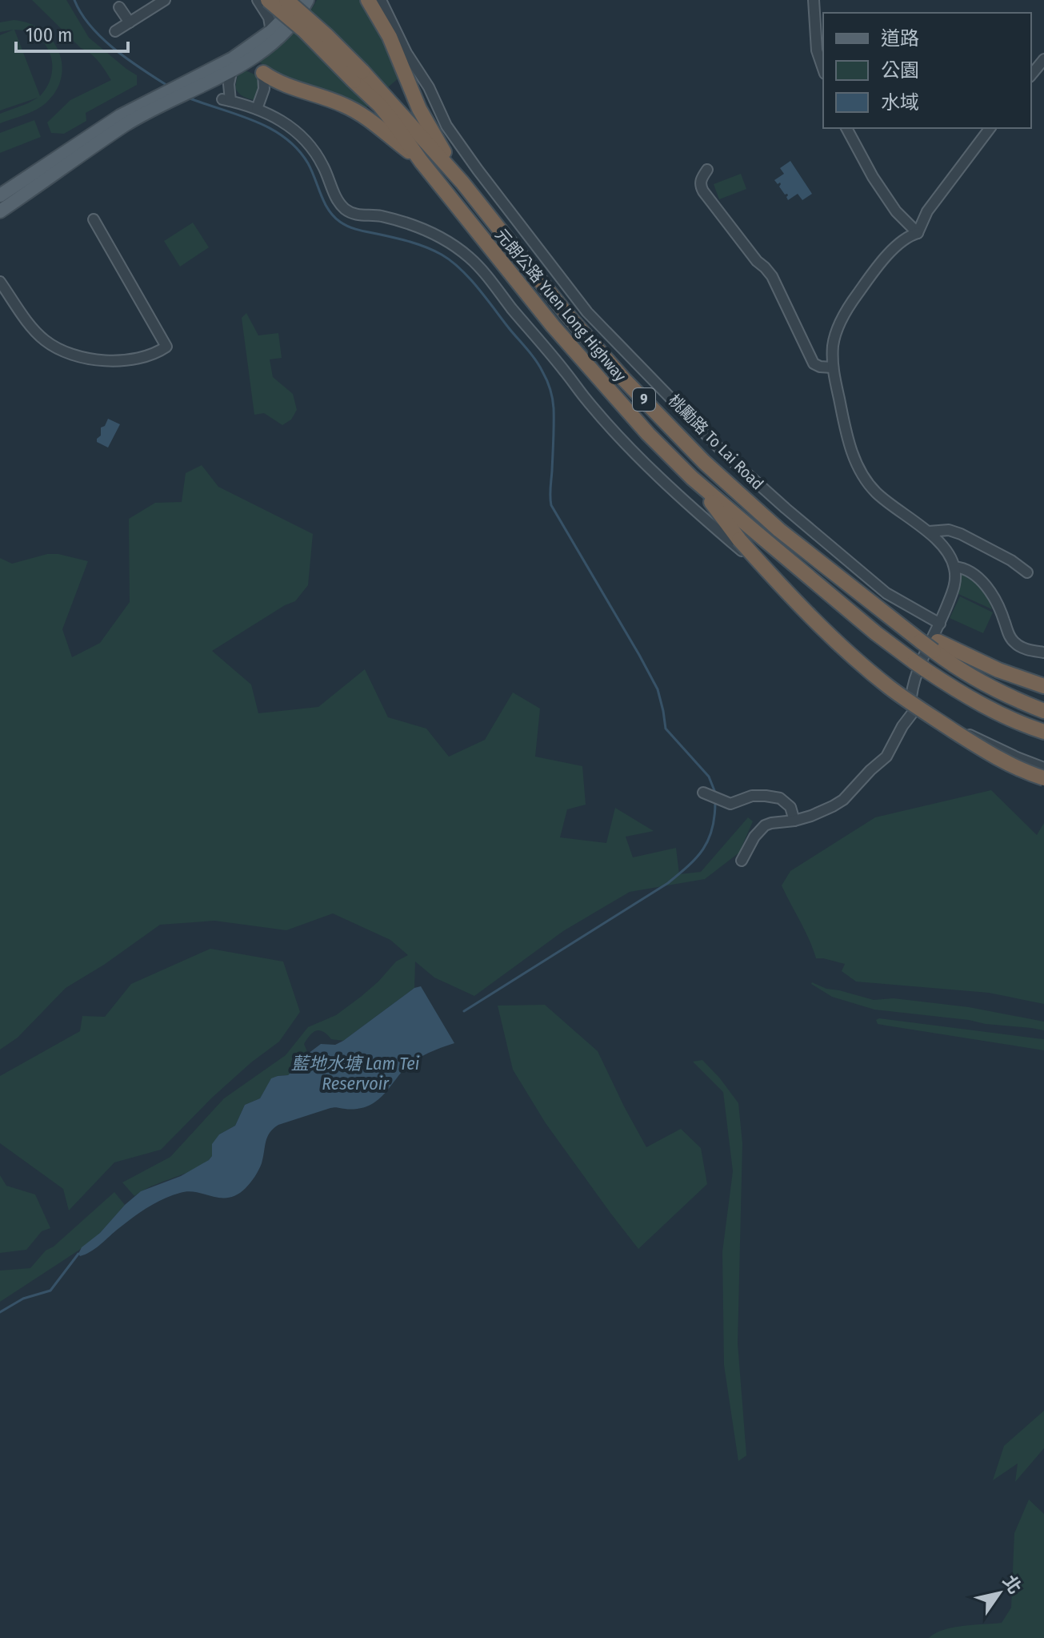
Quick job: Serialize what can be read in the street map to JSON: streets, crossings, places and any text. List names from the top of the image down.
{
  "streets": {
    "highway": ["元朗公路 Yuen Long Highway", "9"],
    "street": ["桃勵路 To Lai Road"]
  },
  "crossings": [
    ["元朗公路 Yuen Long Highway", "9"]
  ],
  "water": ["藍地水塘 Lam Tei Reservoir"],
  "legend": ["道路", "公園", "水域"],
  "scale_bar": "100 m",
  "north": "top right"
}
